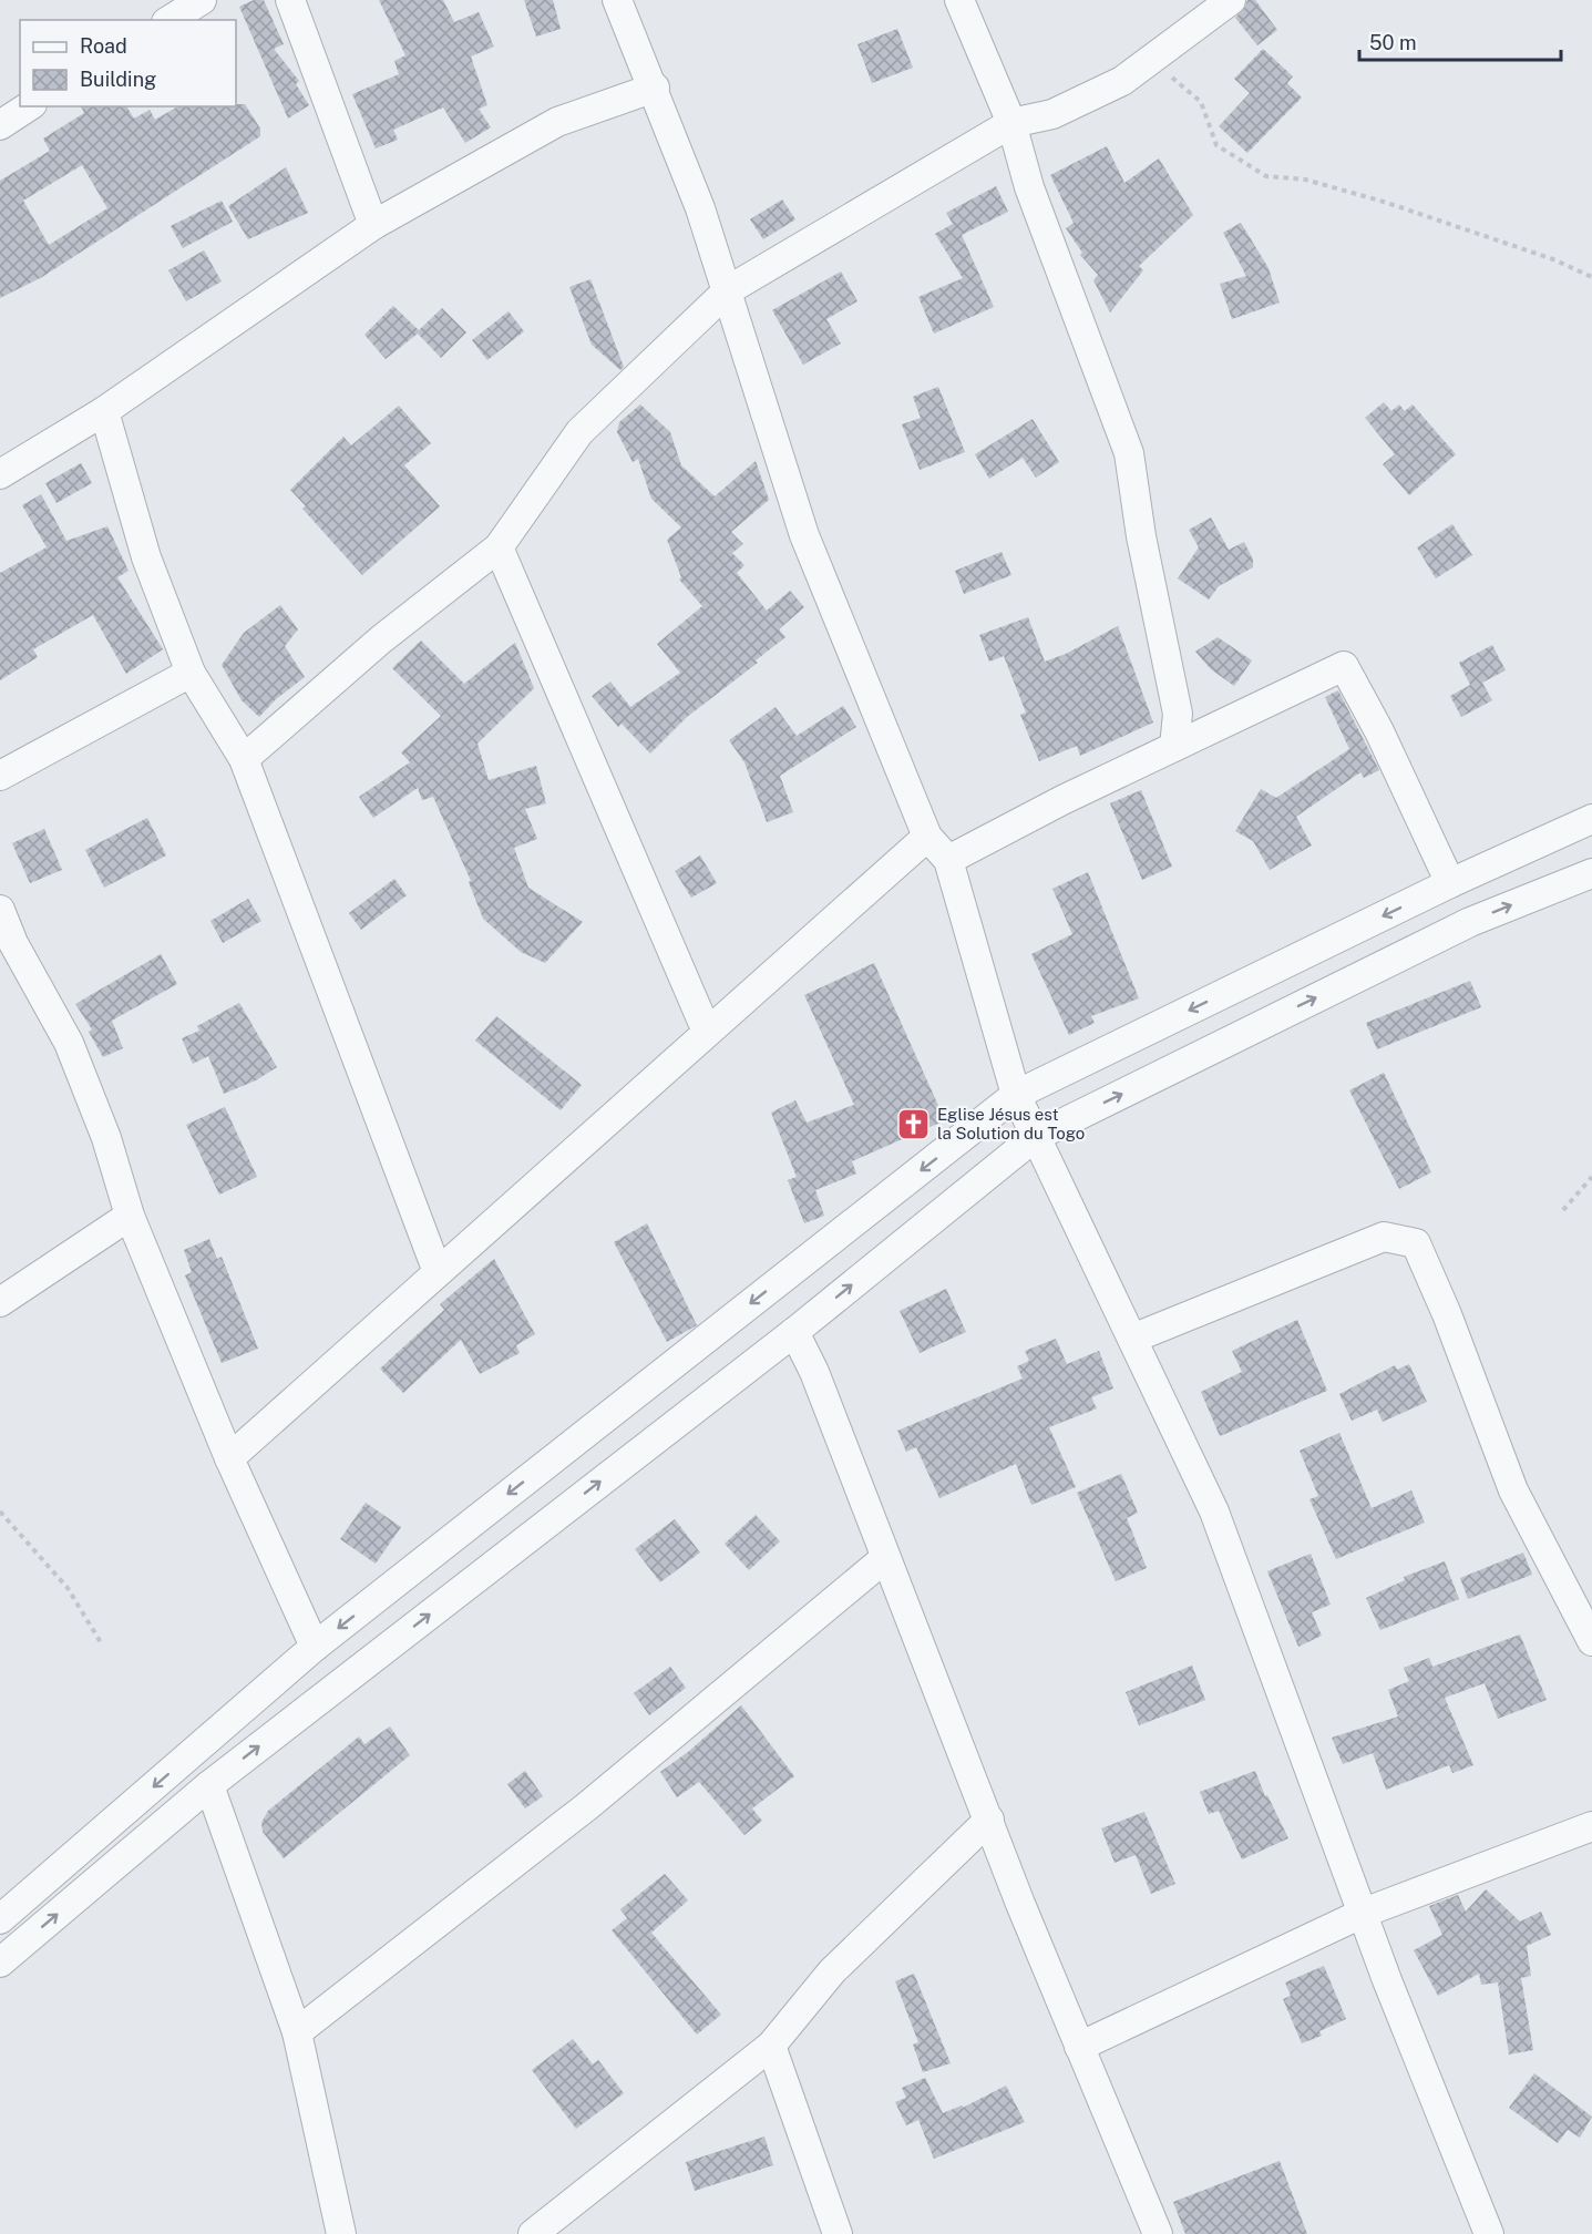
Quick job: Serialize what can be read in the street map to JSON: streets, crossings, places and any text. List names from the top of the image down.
{
  "places": {
    "church": ["Eglise Jésus est la Solution du Togo"]
  },
  "legend": ["Road", "Building"],
  "scale_bar": "50 m"
}
